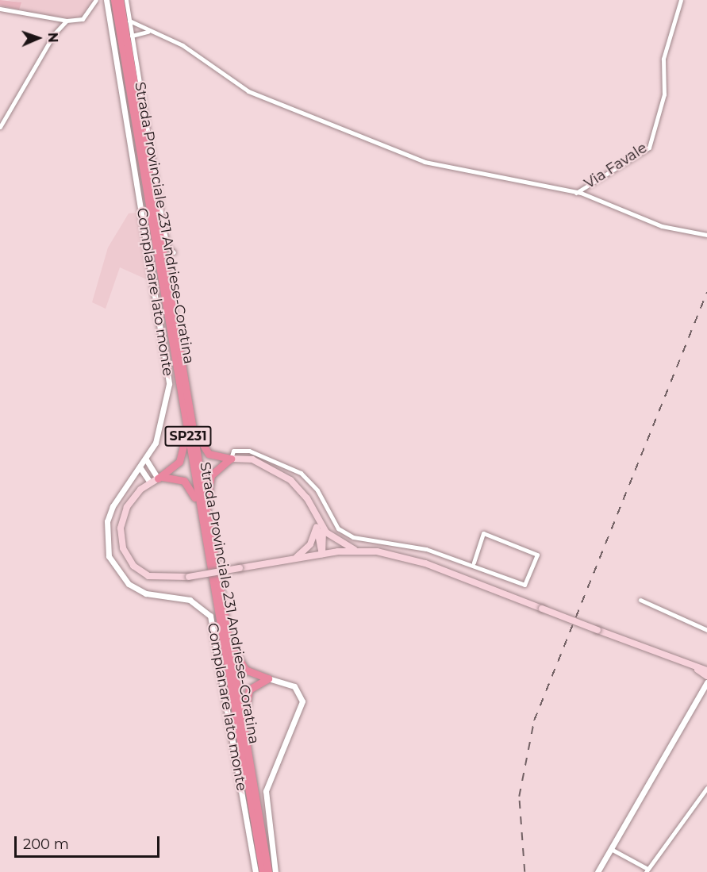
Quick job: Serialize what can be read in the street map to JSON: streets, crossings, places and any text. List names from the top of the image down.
{
  "streets": {
    "highway": ["Strada Provinciale 231 Andriese-Coratina", "SP231"],
    "street": ["Via Favale", "Complanare lato monte"]
  },
  "crossings": [
    ["Strada Provinciale 231 Andriese-Coratina", "SP231"]
  ],
  "scale_bar": "200 m",
  "north": "right"
}
